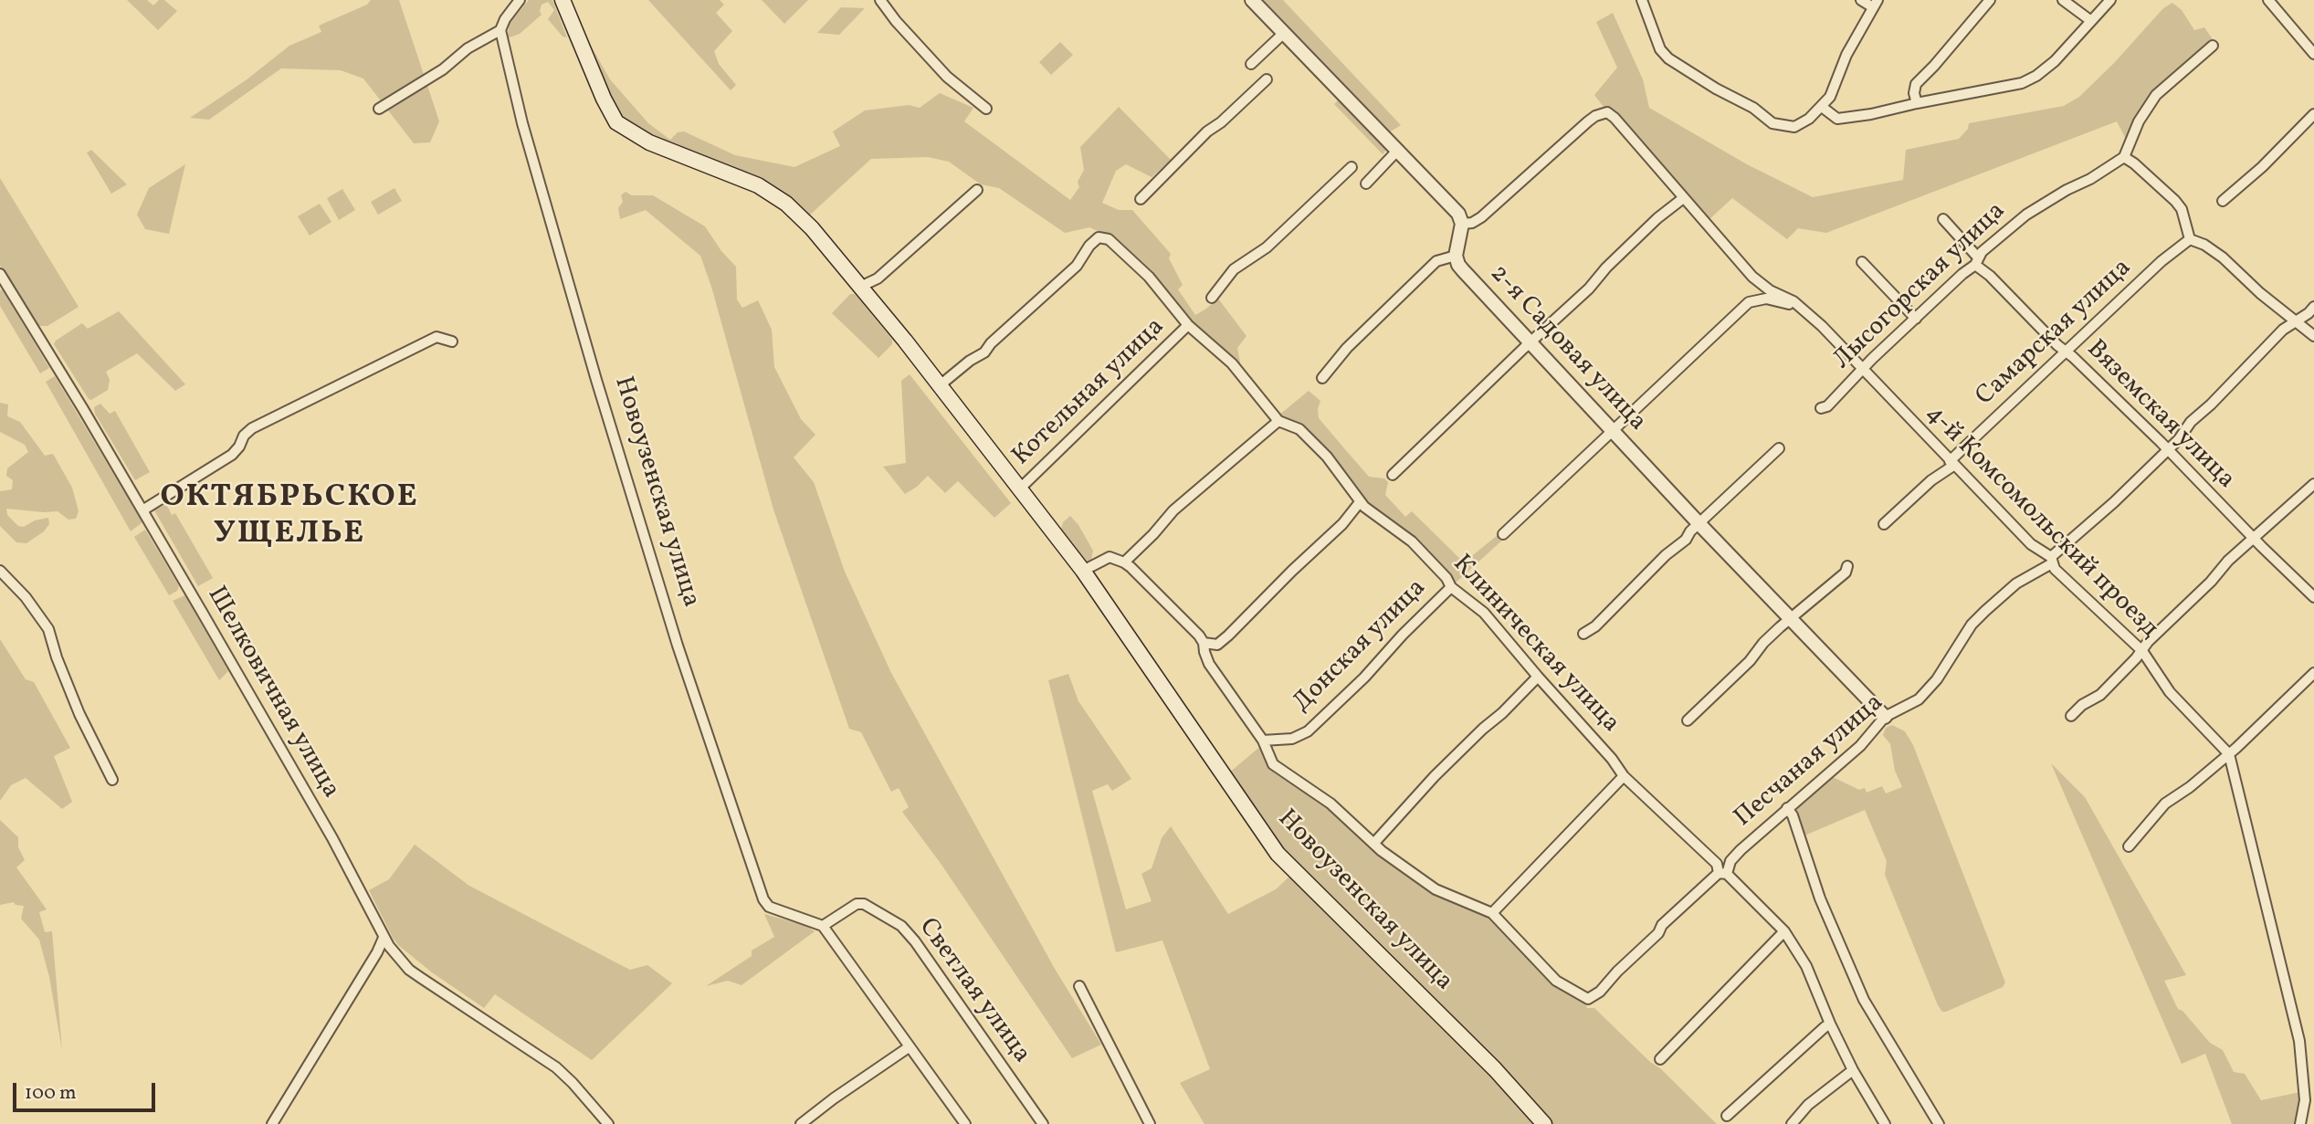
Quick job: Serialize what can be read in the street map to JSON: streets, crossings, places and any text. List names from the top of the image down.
{
  "streets": {
    "main road": ["Новоузенская улица"],
    "street": [
      "Лысогорская улица",
      "Самарская улица",
      "2-я Садовая улица",
      "Котельная улица",
      "Вяземская улица",
      "4-й Комсомольский проезд",
      "Клиническая улица",
      "Донская улица",
      "Шелковичная улица",
      "Песчаная улица",
      "Светлая улица"
    ]
  },
  "crossings": [
    ["Лысогорская улица", "Вяземская улица"],
    ["Лысогорская улица", "4-й Комсомольский проезд"],
    ["Самарская улица", "Вяземская улица"],
    ["Самарская улица", "4-й Комсомольский проезд"],
    ["2-я Садовая улица", "4-й Комсомольский проезд"],
    ["2-я Садовая улица", "Песчаная улица"],
    ["Котельная улица", "Новоузенская улица"],
    ["Котельная улица", "Клиническая улица"],
    ["Вяземская улица", "Песчаная улица"],
    ["Новоузенская улица", "Клиническая улица"],
    ["Новоузенская улица", "Донская улица"],
    ["Новоузенская улица", "Песчаная улица"],
    ["Новоузенская улица", "Светлая улица"],
    ["4-й Комсомольский проезд", "Песчаная улица"],
    ["Клиническая улица", "Донская улица"],
    ["Клиническая улица", "Песчаная улица"]
  ],
  "districts": ["ОКТЯБРЬСКОЕ УЩЕЛЬЕ"],
  "scale_bar": "100 m"
}
